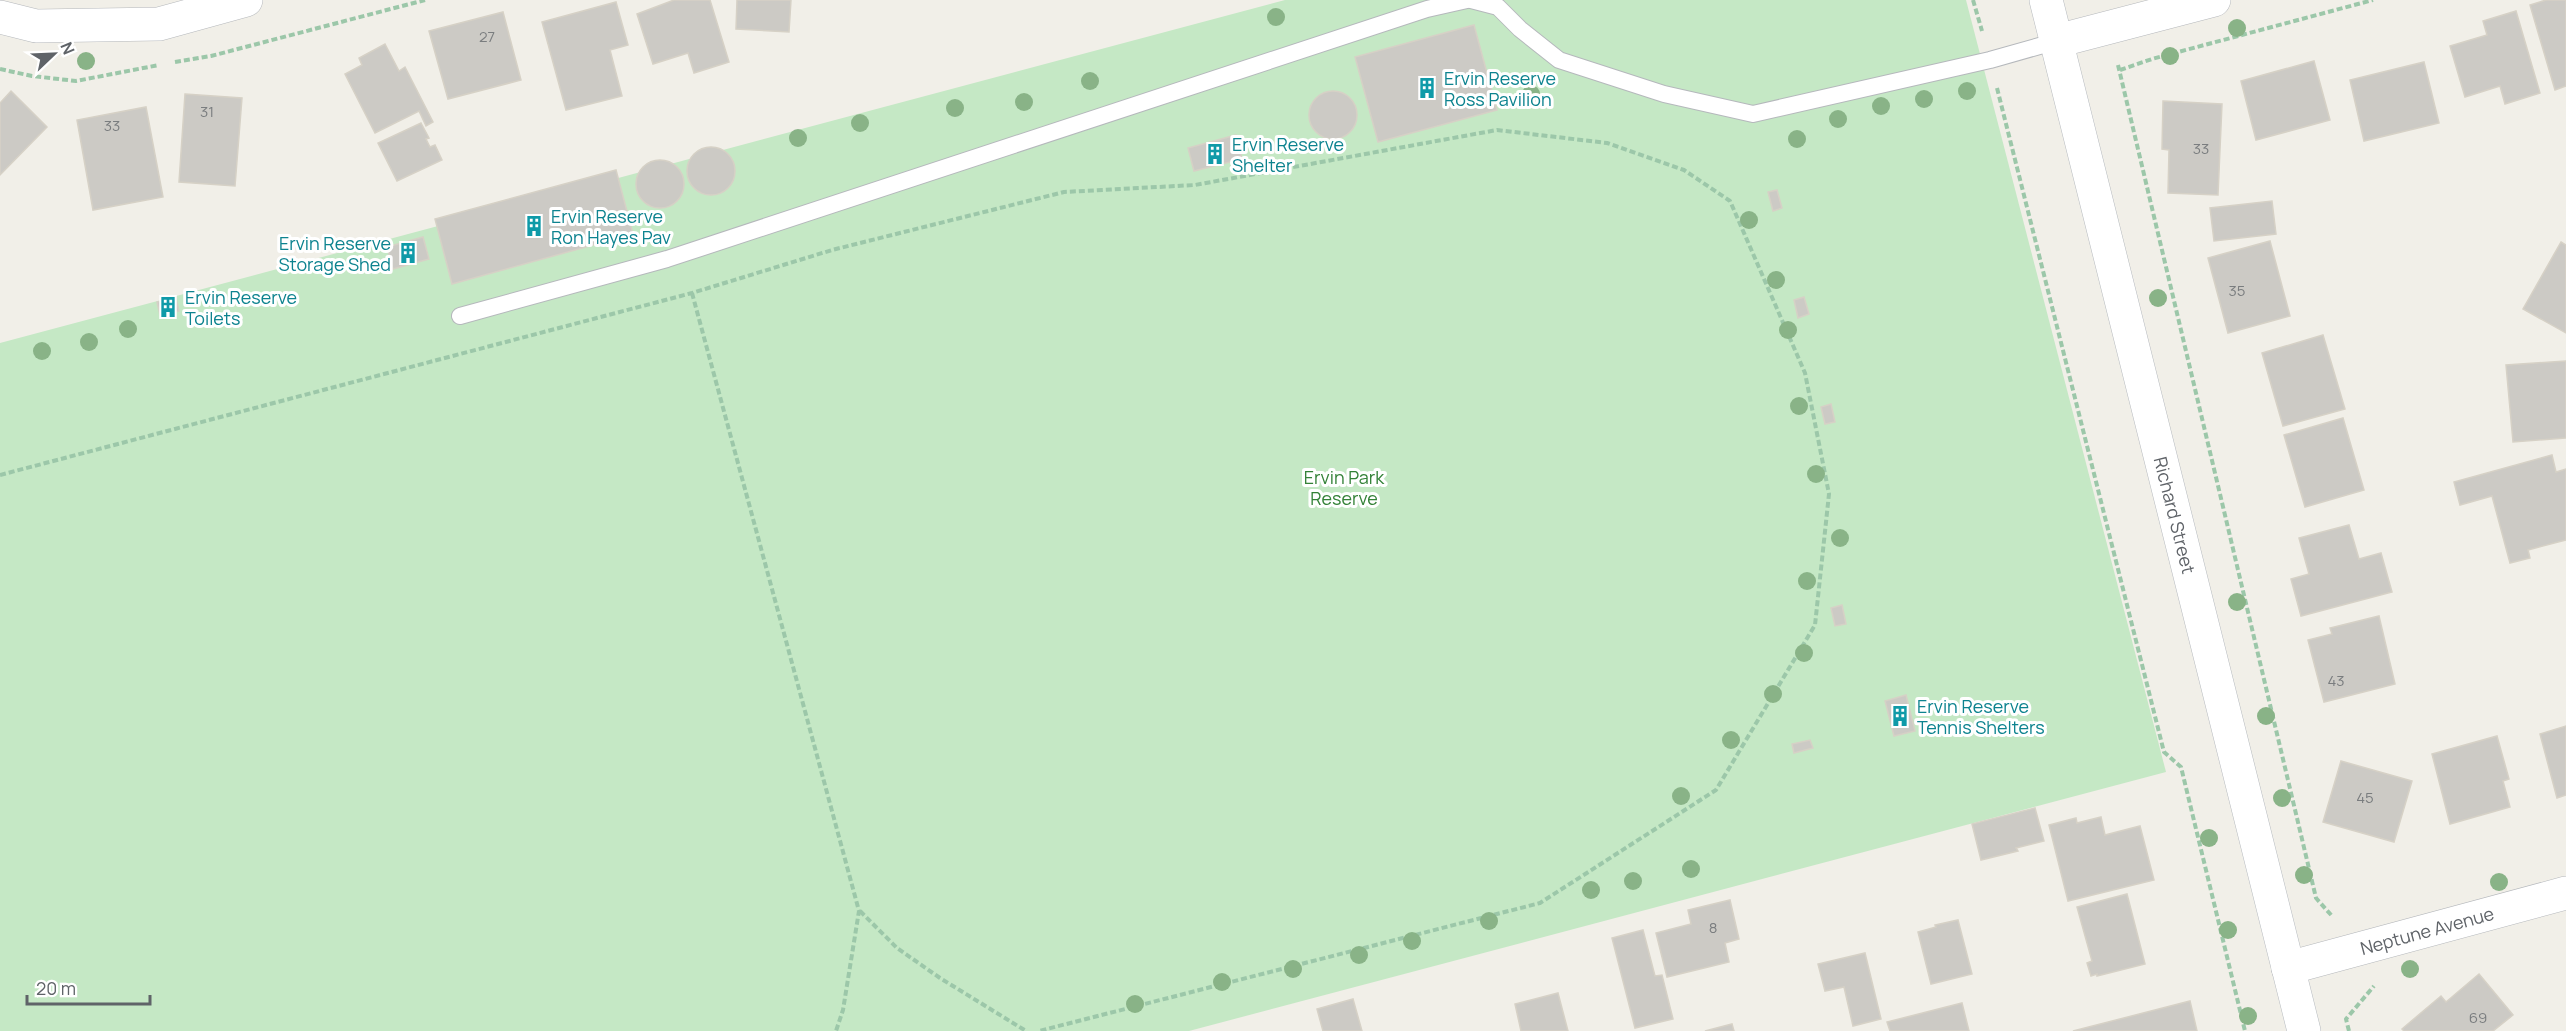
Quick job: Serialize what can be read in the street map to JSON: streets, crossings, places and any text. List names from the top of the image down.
{
  "streets": {
    "street": ["Richard Street", "Neptune Avenue"]
  },
  "crossings": [
    ["Richard Street", "Neptune Avenue"]
  ],
  "parks": ["Ervin Park Reserve"],
  "places": {
    "building": [
      "Ervin Reserve Ross Pavilion",
      "Ervin Reserve Shelter",
      "Ervin Reserve Ron Hayes Pav",
      "Ervin Reserve Storage Shed",
      "Ervin Reserve Toilets",
      "Ervin Reserve Tennis Shelters"
    ]
  },
  "house_numbers": [
    "27",
    "31",
    "33",
    "33",
    "35",
    "43",
    "45",
    "8",
    "69"
  ],
  "scale_bar": "20 m",
  "north": "top right"
}
